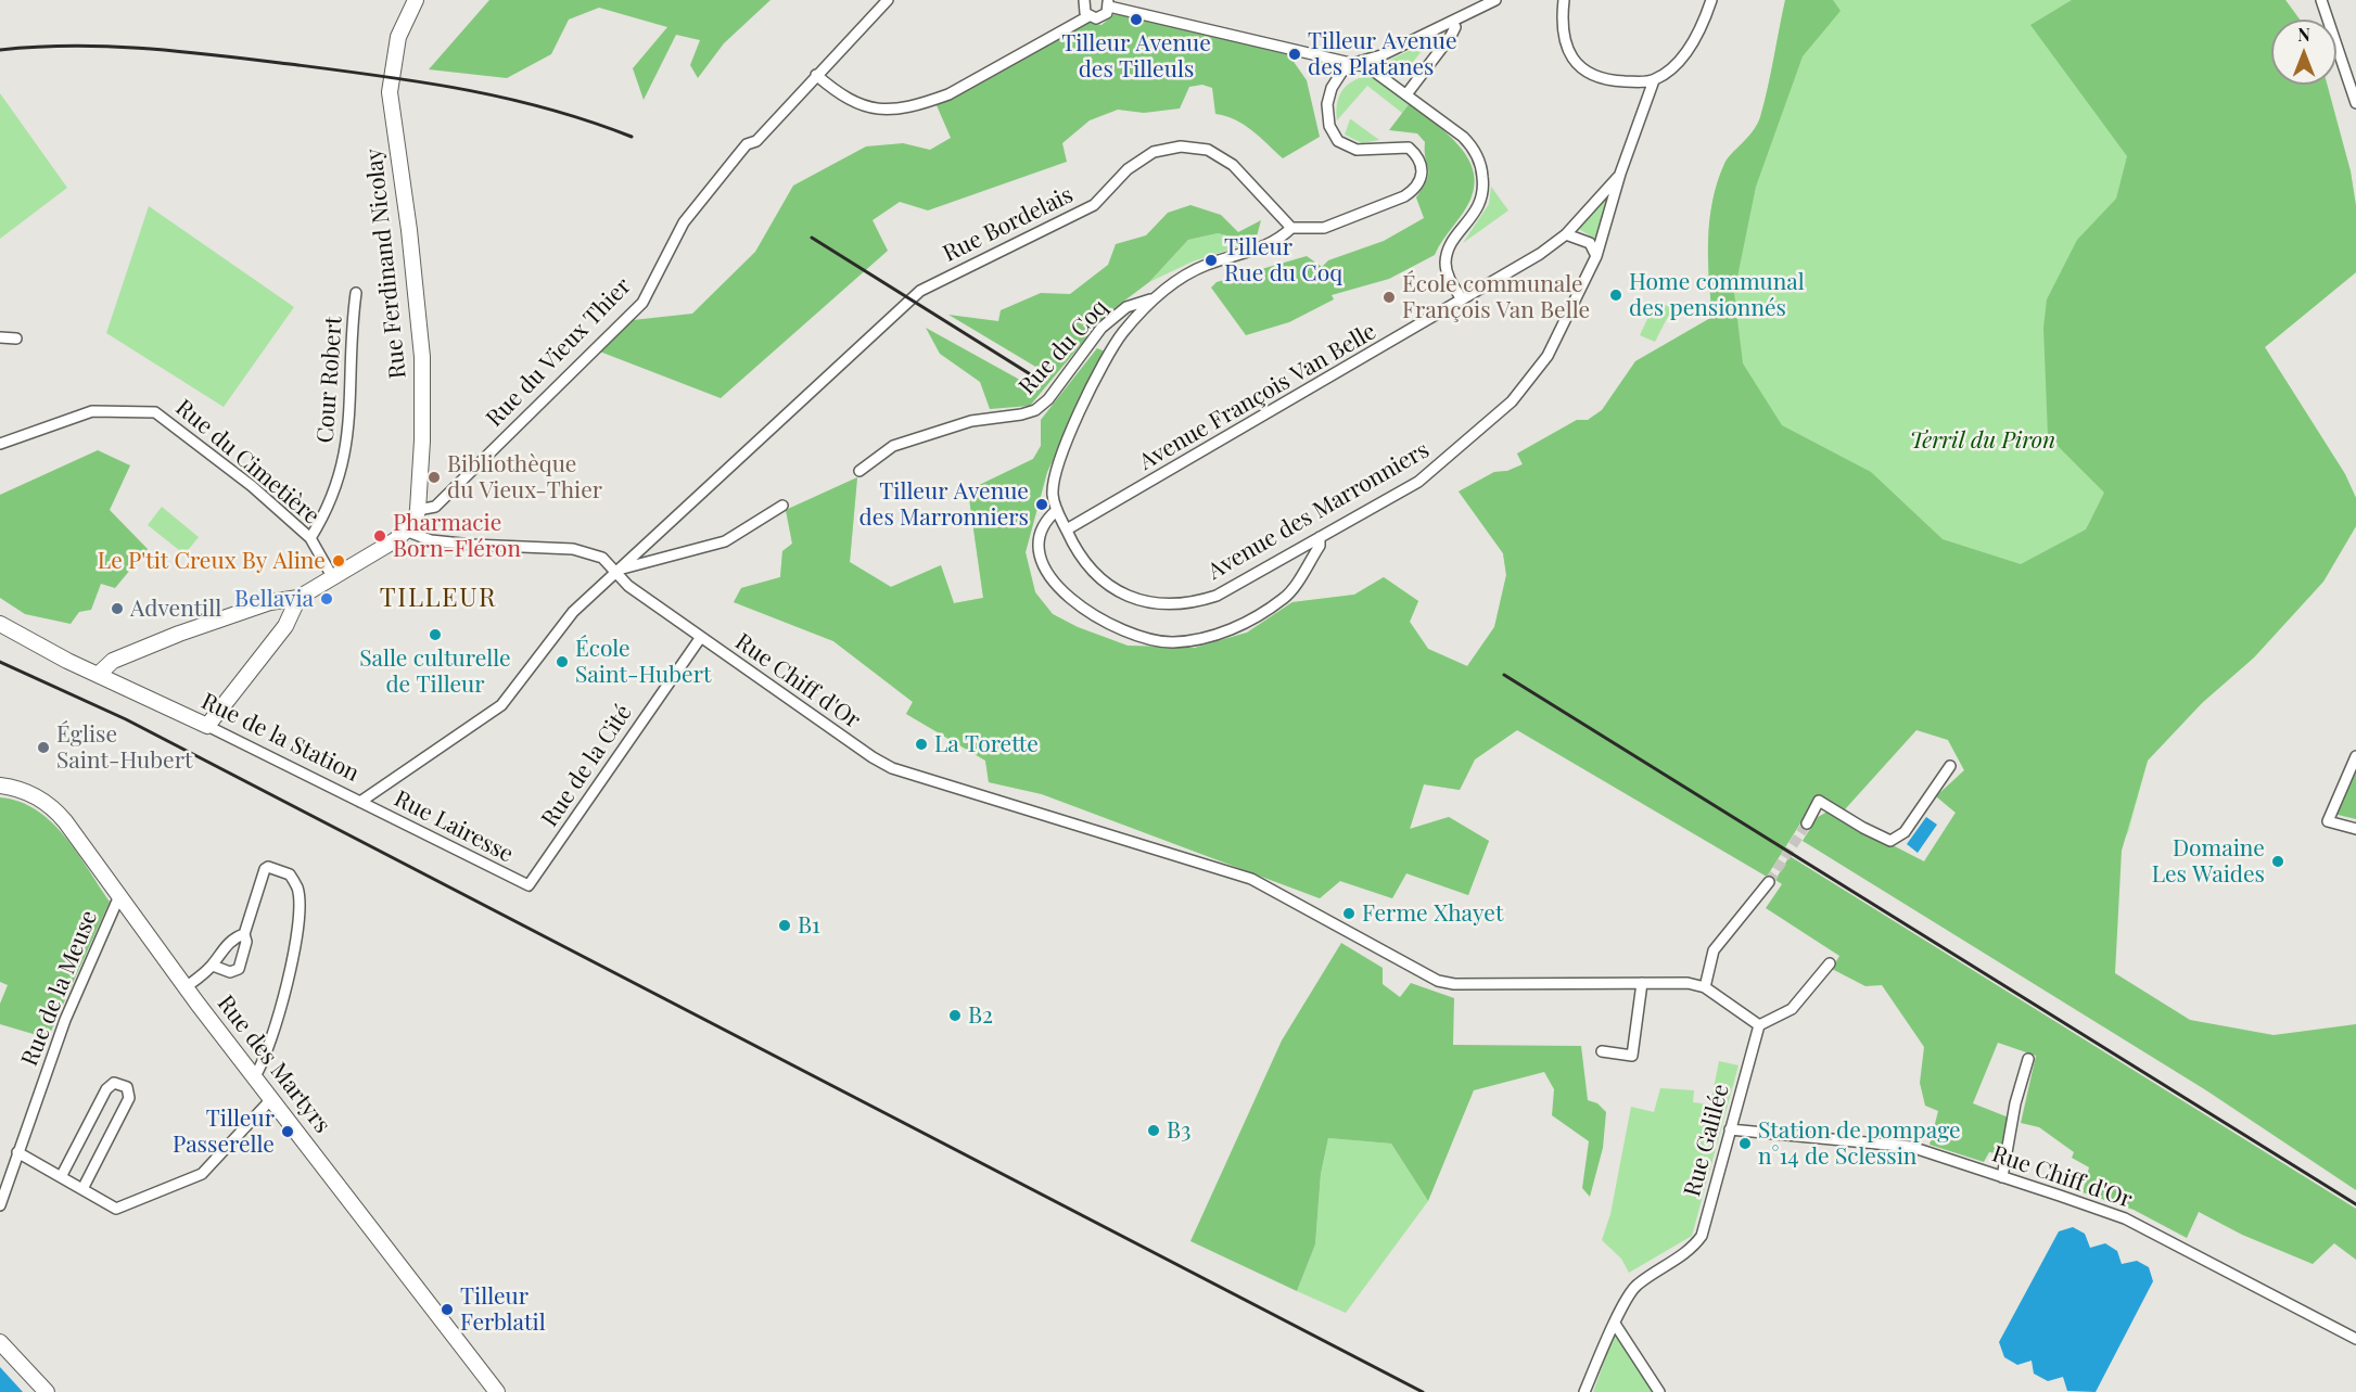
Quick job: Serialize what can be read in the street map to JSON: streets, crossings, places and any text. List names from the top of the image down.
{
  "streets": {
    "street": [
      "Rue Bordelais",
      "Rue Ferdinand Nicolay",
      "Rue du Coq",
      "Rue du Vieux Thier",
      "Cour Robert",
      "Avenue François Van Belle",
      "Rue du Cimetière",
      "Avenue des Marronniers",
      "Rue Chiff d'Or",
      "Rue de la Station",
      "Rue de la Cité",
      "Rue Lairesse",
      "Rue de la Meuse",
      "Rue des Martyrs",
      "Rue Galilée"
    ]
  },
  "crossings": [
    ["Rue Bordelais", "Avenue des Marronniers"],
    ["Rue Bordelais", "Rue Chiff d'Or"],
    ["Rue Bordelais", "Rue de la Station"],
    ["Rue Ferdinand Nicolay", "Rue du Vieux Thier"],
    ["Rue Ferdinand Nicolay", "Rue Chiff d'Or"],
    ["Rue du Coq", "Avenue des Marronniers"],
    ["Cour Robert", "Rue du Cimetière"],
    ["Avenue François Van Belle", "Avenue des Marronniers"],
    ["Rue Chiff d'Or", "Rue de la Cité"],
    ["Rue Chiff d'Or", "Rue Galilée"],
    ["Rue de la Station", "Rue Lairesse"],
    ["Rue de la Cité", "Rue Lairesse"],
    ["Rue de la Meuse", "Rue des Martyrs"]
  ],
  "districts": ["TILLEUR"],
  "parks": ["Terril du Piron"],
  "places": [
    "Tilleur Avenue des Tilleuls",
    "Tilleur Avenue des Platanes",
    "Tilleur Rue du Coq",
    "Home communal des pensionnés",
    "École communale François Van Belle",
    "Bibliothèque du Vieux-Thier",
    "Tilleur Avenue des Marronniers",
    "Pharmacie Born-Fléron",
    "Le P'tit Creux By Aline",
    "Bellavia",
    "Adventill",
    "Salle culturelle de Tilleur",
    "École Saint-Hubert",
    "La Torette",
    "Église Saint-Hubert",
    "Domaine Les Waides",
    "Ferme Xhayet",
    "B1",
    "B2",
    "B3",
    "Tilleur Passerelle",
    "Station de pompage n°14 de Sclessin",
    "Tilleur Ferblatil"
  ],
  "north": "top"
}
